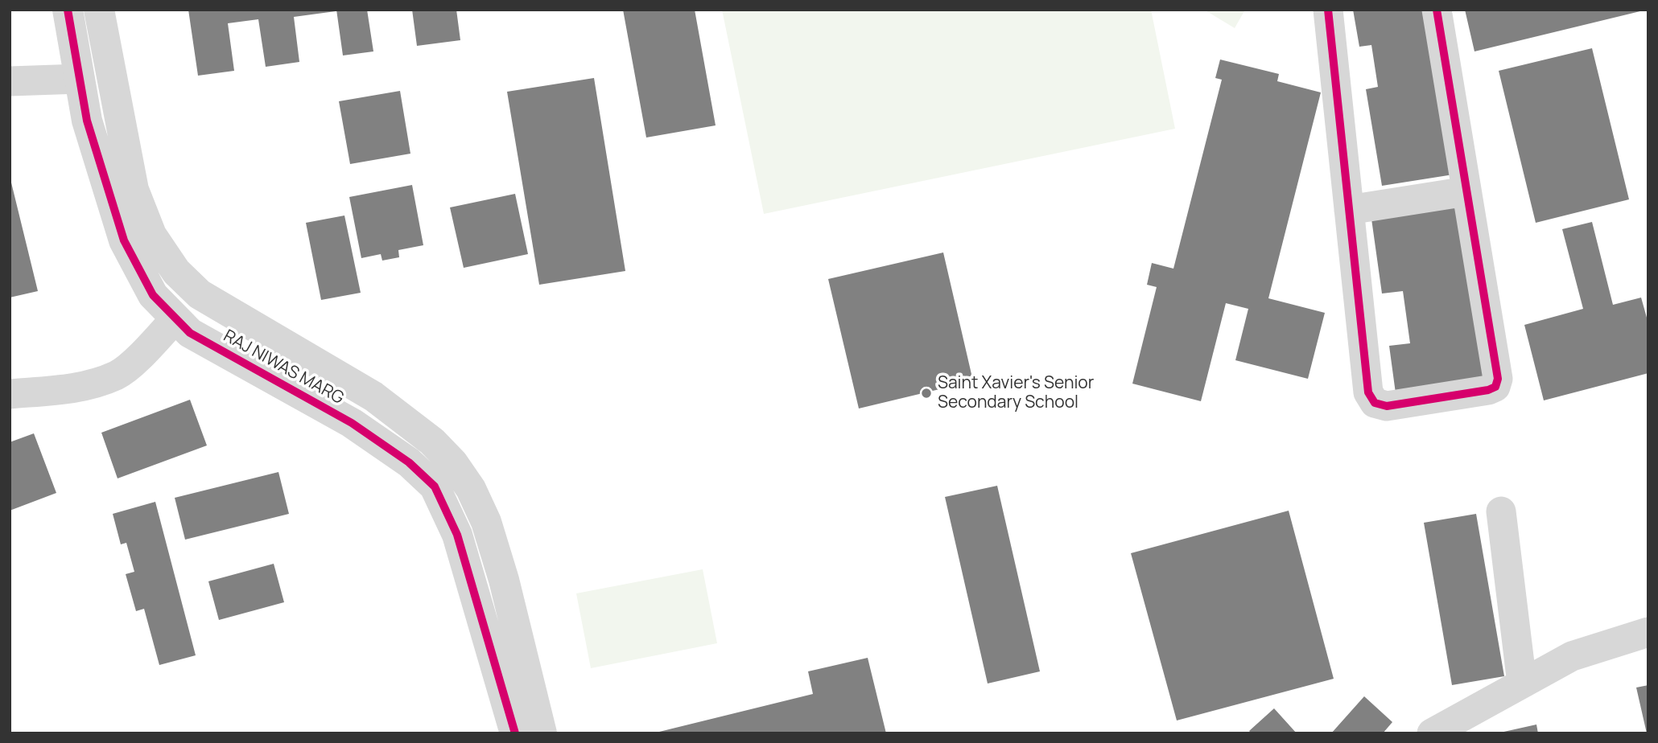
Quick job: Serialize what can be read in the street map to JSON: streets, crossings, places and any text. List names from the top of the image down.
{
  "streets": {
    "street": ["RAJ NIWAS MARG"]
  },
  "places": ["Saint Xavier's Senior Secondary School"]
}
